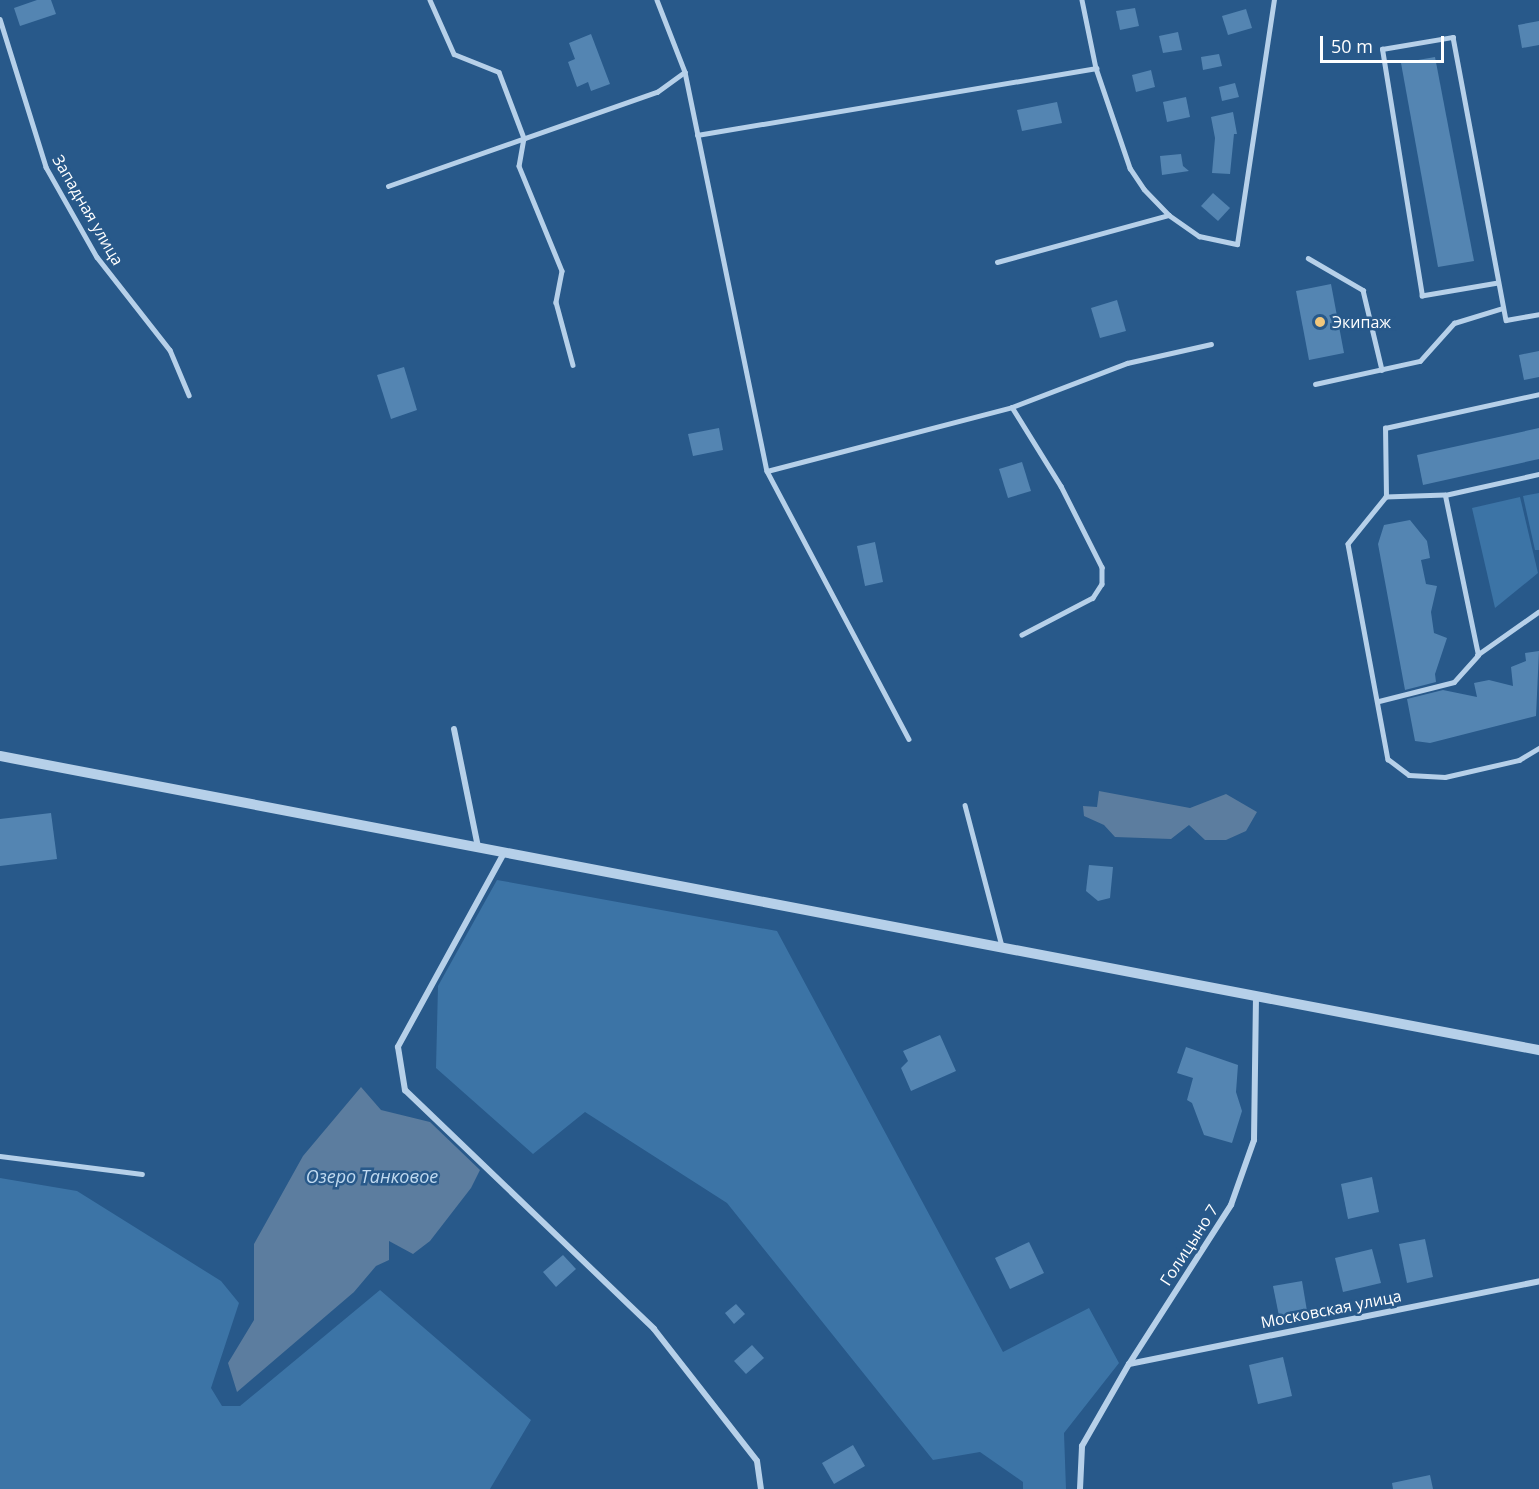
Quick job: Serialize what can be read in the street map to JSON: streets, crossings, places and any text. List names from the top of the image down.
{
  "streets": {
    "street": ["Голицыно 7", "Московская улица"],
    "lane": ["Западная улица"]
  },
  "crossings": [
    ["Голицыно 7", "Московская улица"]
  ],
  "water": ["Озеро Танковое"],
  "places": ["Экипаж"],
  "scale_bar": "50 m"
}
